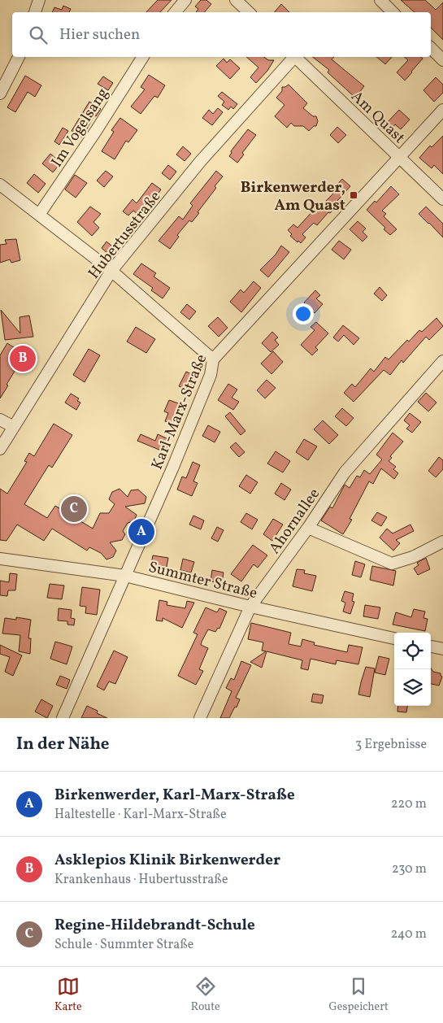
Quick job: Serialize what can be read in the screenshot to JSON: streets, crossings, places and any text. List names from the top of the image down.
{
  "streets": {
    "street": [
      "Am Quast",
      "Im Vogelsang",
      "Hubertusstraße",
      "Karl-Marx-Straße",
      "Ahornallee",
      "Summter Straße"
    ]
  },
  "crossings": [
    ["Am Quast", "Karl-Marx-Straße"],
    ["Karl-Marx-Straße", "Summter Straße"],
    ["Ahornallee", "Summter Straße"]
  ],
  "places": {
    "transit": ["Birkenwerder, Am Quast"]
  },
  "page": {
    "search": "Hier suchen",
    "pins": ["B", "C", "A"],
    "heading": ["In der Nähe", "3 Ergebnisse"],
    "list": [
      {
        "mark": "A",
        "name": "Birkenwerder, Karl-Marx-Straße",
        "note": "Haltestelle · Karl-Marx-Straße",
        "value": "220 m"
      },
      {
        "mark": "B",
        "name": "Asklepios Klinik Birkenwerder",
        "note": "Krankenhaus · Hubertusstraße",
        "value": "230 m"
      },
      {
        "mark": "C",
        "name": "Regine-Hildebrandt-Schule",
        "note": "Schule · Summter Straße",
        "value": "240 m"
      }
    ],
    "nav": ["Karte", "Route", "Gespeichert"]
  }
}
